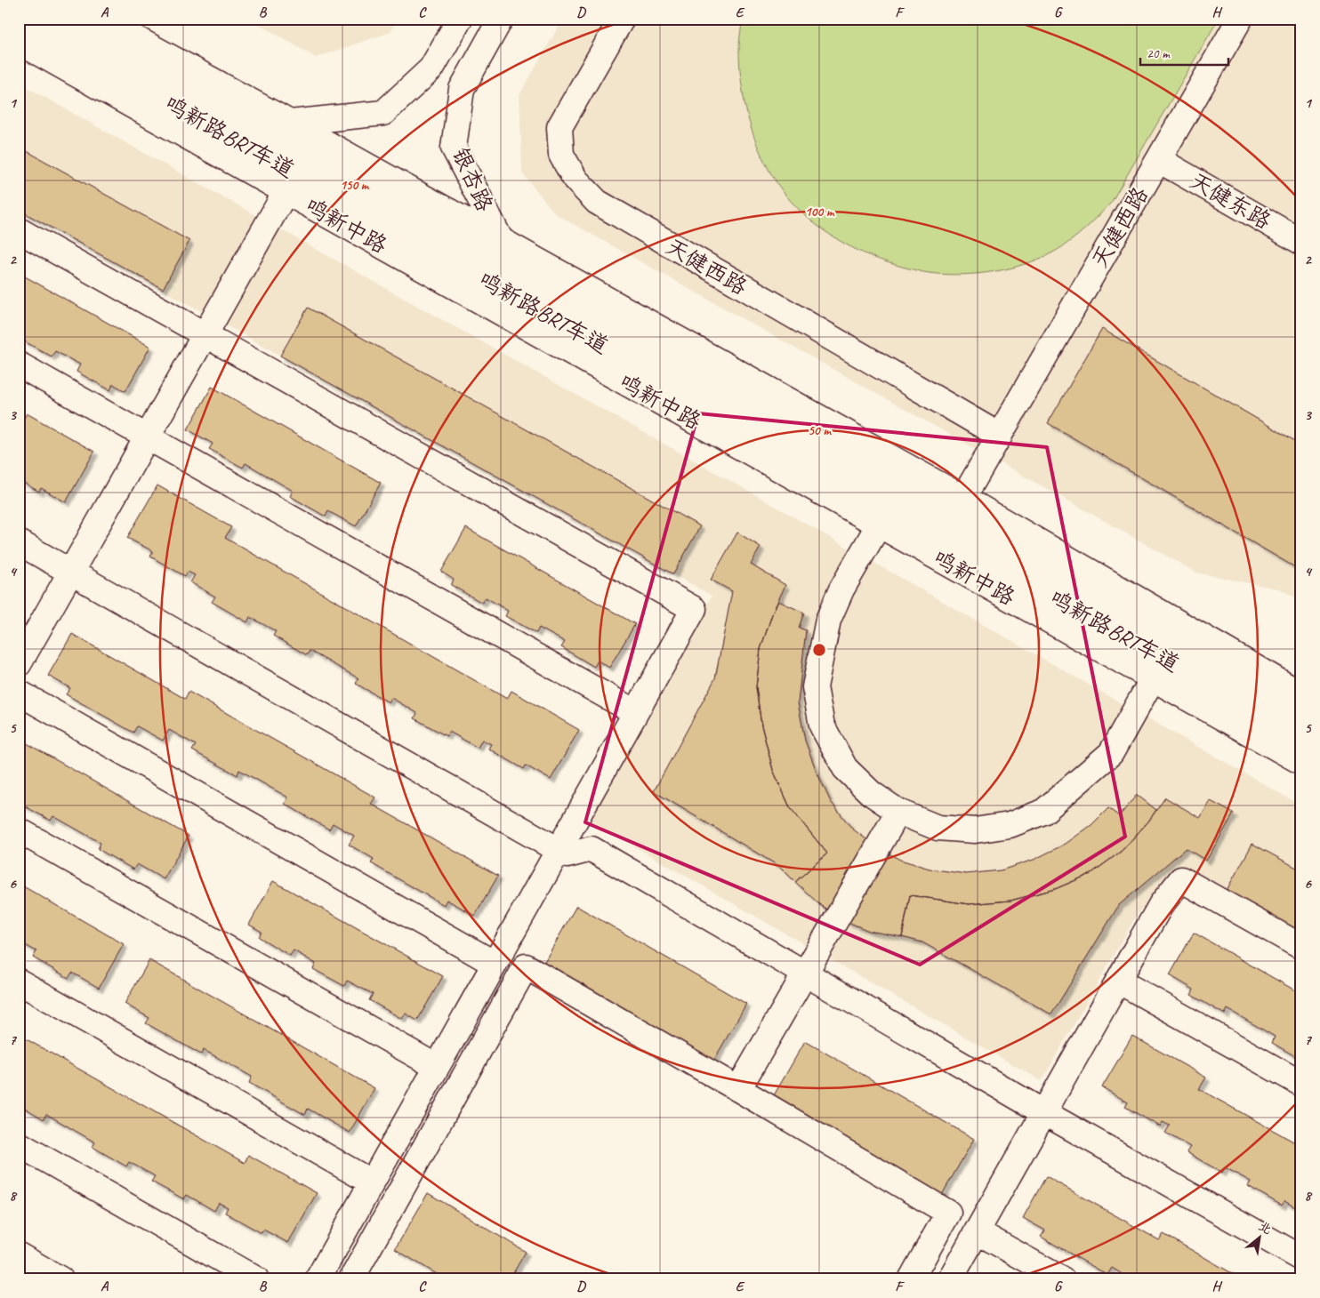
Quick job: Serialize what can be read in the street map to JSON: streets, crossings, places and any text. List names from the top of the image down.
{
  "streets": {
    "main road": [
      "鸣新路BRT车道",
      "银杏路",
      "天健东路",
      "鸣新中路",
      "天健西路"
    ]
  },
  "crossings": [
    ["天健东路", "天健西路"]
  ],
  "scale_bar": "20 m",
  "north": "top right",
  "grid": {
    "columns": [
      "A",
      "B",
      "C",
      "D",
      "E",
      "F",
      "G",
      "H"
    ],
    "rows": [
      "1",
      "2",
      "3",
      "4",
      "5",
      "6",
      "7",
      "8"
    ]
  },
  "rings": ["150 m", "100 m", "50 m"]
}
